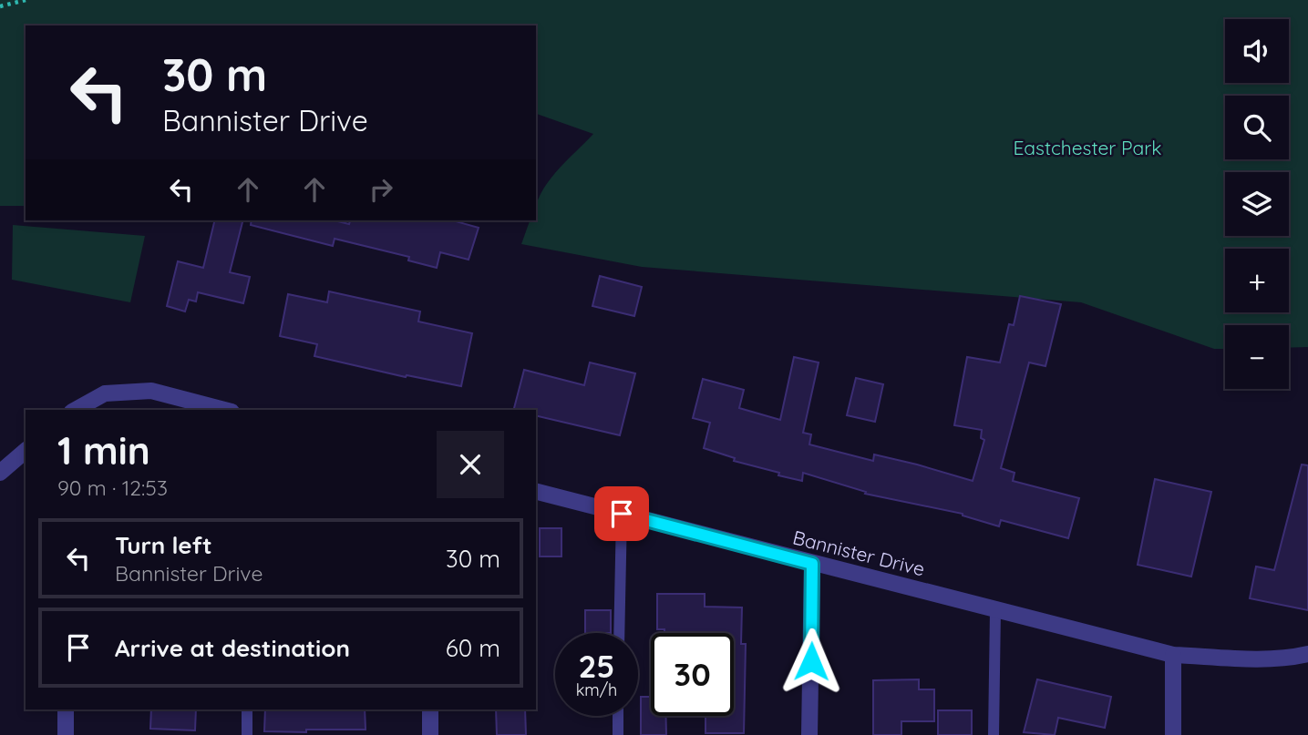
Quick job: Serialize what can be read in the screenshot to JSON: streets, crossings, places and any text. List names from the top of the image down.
{
  "streets": {
    "street": ["Bannister Drive"]
  },
  "parks": ["Eastchester Park"],
  "page": {
    "map_buttons": ["+", "−"],
    "turn": ["30 m", "Bannister Drive"],
    "heading": ["1 min", "90 m · 12:53"],
    "list": [
      {
        "name": "Turn left",
        "note": "Bannister Drive",
        "value": "30 m"
      },
      {
        "name": "Arrive at destination",
        "value": "60 m"
      }
    ],
    "speed": "25 km/h",
    "limit": "30"
  }
}
